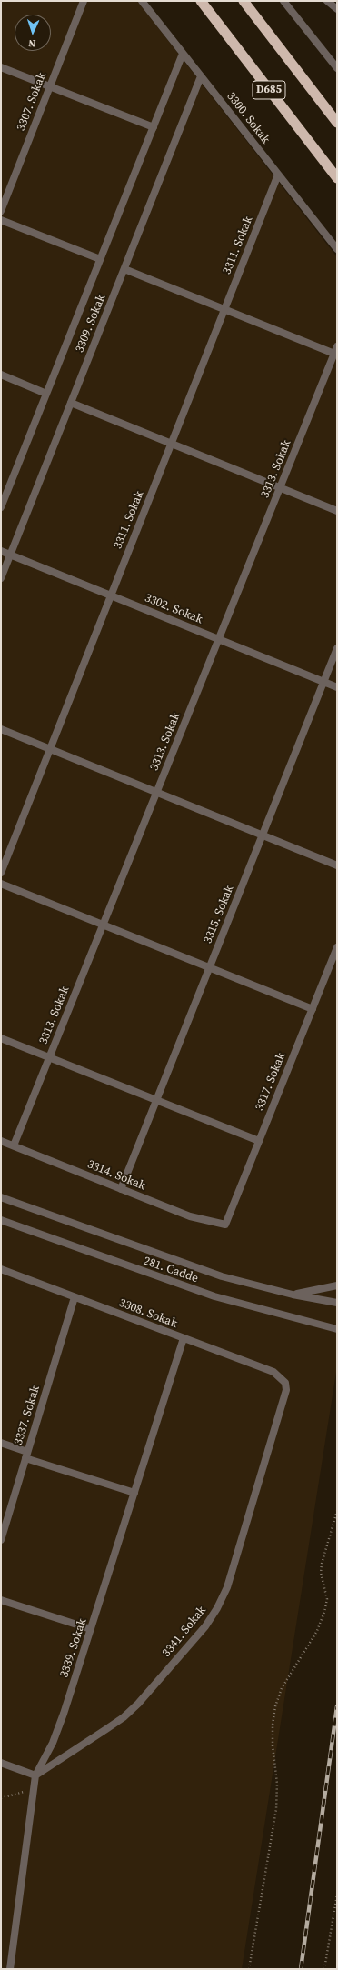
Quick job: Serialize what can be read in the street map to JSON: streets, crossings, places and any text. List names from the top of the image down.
{
  "streets": {
    "highway": ["D685"],
    "street": [
      "3307. Sokak",
      "3300. Sokak",
      "3311. Sokak",
      "3309. Sokak",
      "3313. Sokak",
      "3302. Sokak",
      "3315. Sokak",
      "3317. Sokak",
      "3314. Sokak",
      "281. Cadde",
      "3308. Sokak",
      "3337. Sokak",
      "3341. Sokak",
      "3339. Sokak"
    ]
  },
  "crossings": [
    ["3300. Sokak", "3311. Sokak"],
    ["3300. Sokak", "3309. Sokak"],
    ["3311. Sokak", "3302. Sokak"],
    ["3309. Sokak", "3302. Sokak"],
    ["3313. Sokak", "3302. Sokak"],
    ["3313. Sokak", "3314. Sokak"],
    ["3302. Sokak", "3315. Sokak"],
    ["3315. Sokak", "3314. Sokak"],
    ["3317. Sokak", "3314. Sokak"],
    ["3308. Sokak", "3337. Sokak"],
    ["3308. Sokak", "3341. Sokak"],
    ["3308. Sokak", "3339. Sokak"],
    ["3341. Sokak", "3339. Sokak"]
  ],
  "north": "bottom"
}
